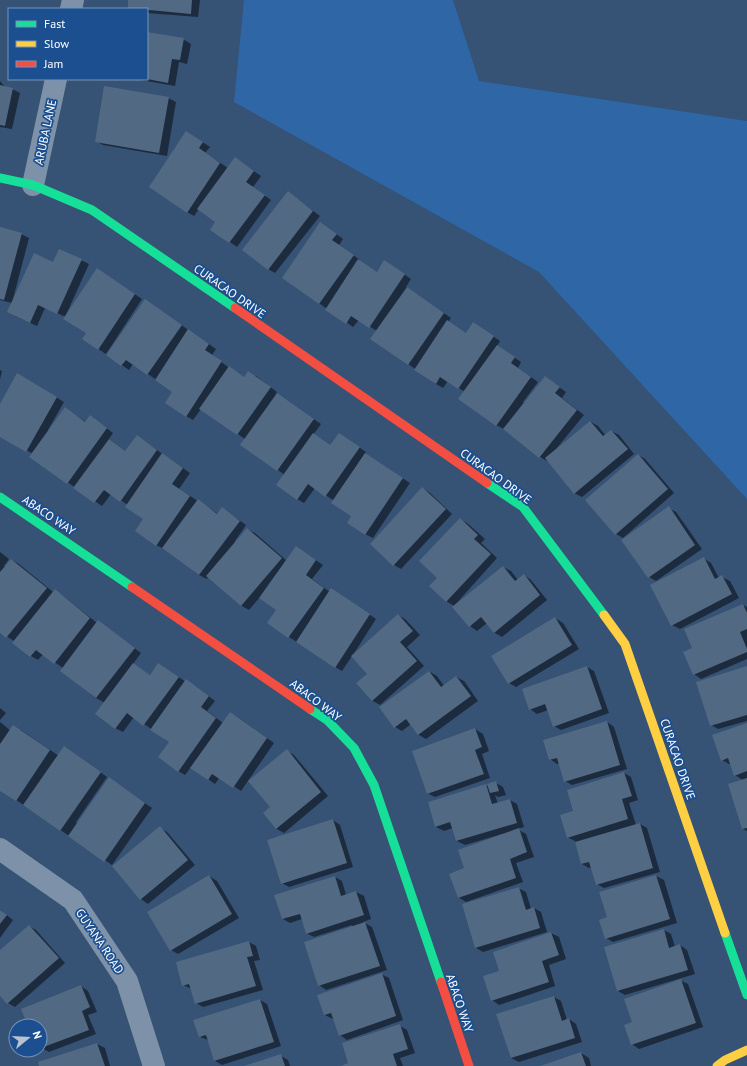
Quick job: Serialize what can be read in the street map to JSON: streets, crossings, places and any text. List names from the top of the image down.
{
  "streets": {
    "street": [
      "ARUBA LANE",
      "CURACAO DRIVE",
      "ABACO WAY",
      "GUYANA ROAD"
    ]
  },
  "crossings": [
    ["ARUBA LANE", "CURACAO DRIVE"]
  ],
  "legend": ["Fast", "Slow", "Jam"],
  "north": "right"
}
